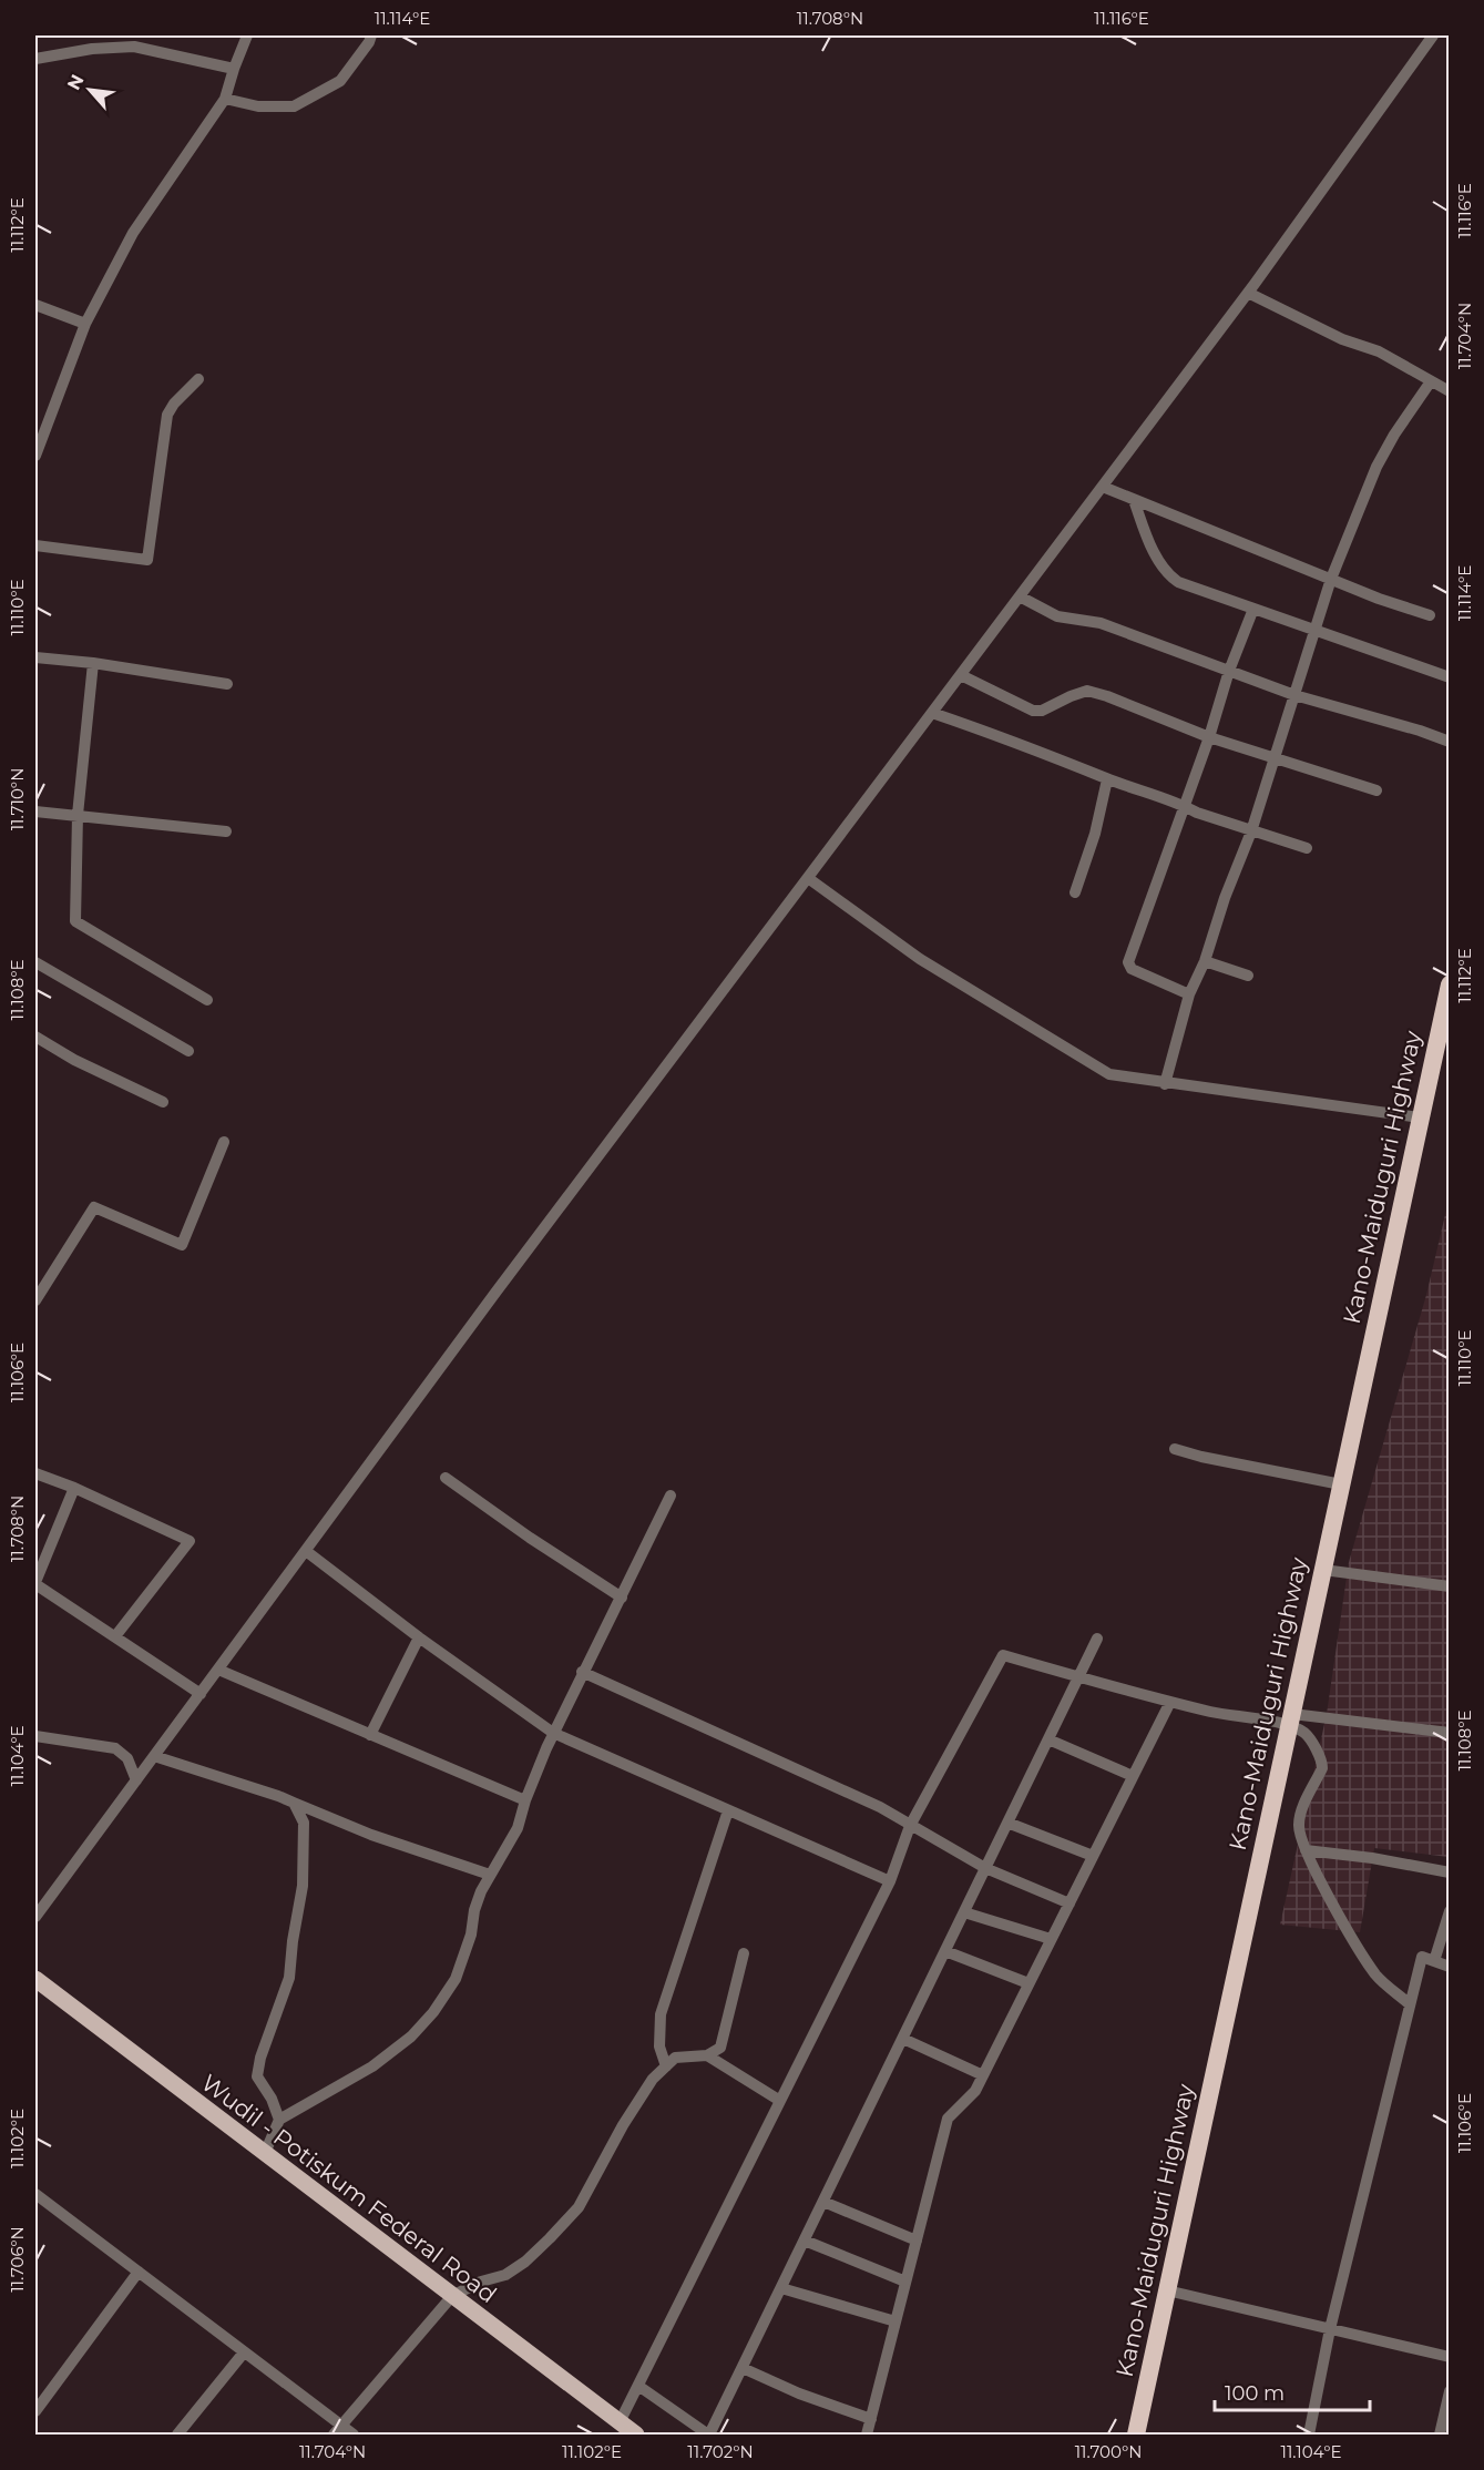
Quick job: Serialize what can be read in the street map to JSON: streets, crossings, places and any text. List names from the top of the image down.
{
  "streets": {
    "highway": ["Kano-Maiduguri Highway"],
    "main road": ["Wudil - Potiskum Federal Road"]
  },
  "scale_bar": "100 m",
  "north": "top left",
  "coordinates": [
    "11.114°E",
    "11.708°N",
    "11.116°E",
    "11.112°E",
    "11.704°N",
    "11.110°E",
    "11.710°N",
    "11.108°E",
    "11.106°E",
    "11.104°E",
    "11.102°E",
    "11.706°N",
    "11.702°N",
    "11.700°N"
  ]
}
